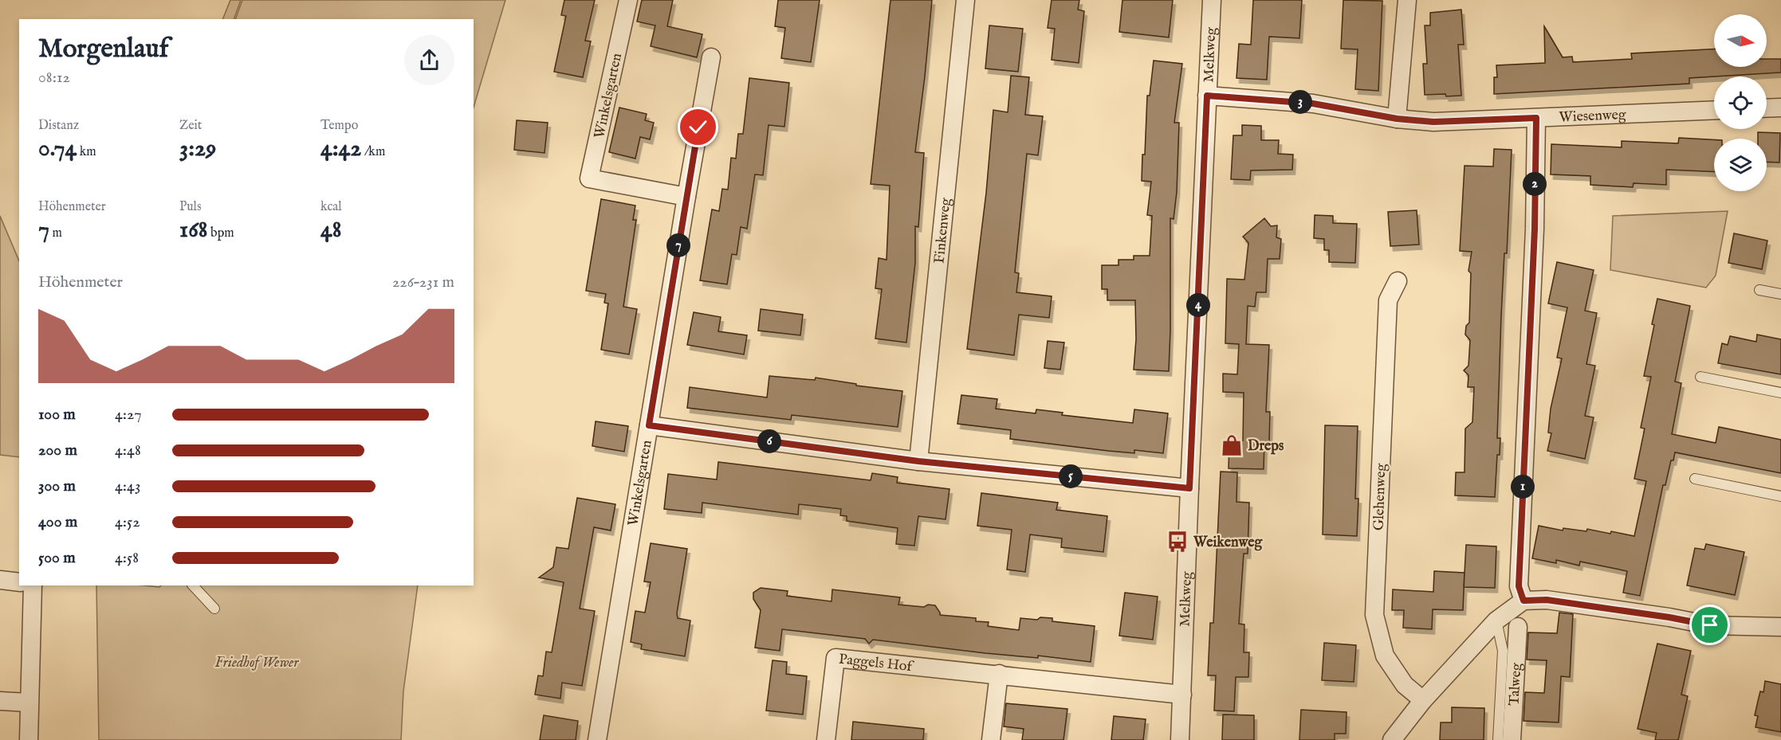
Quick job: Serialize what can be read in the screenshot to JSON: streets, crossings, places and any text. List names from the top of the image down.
{
  "streets": {
    "street": [
      "Melkweg",
      "Winkelsgarten",
      "Wiesenweg",
      "Finkenweg",
      "Glehenweg",
      "Paggels Hof",
      "Talweg"
    ]
  },
  "crossings": [
    ["Melkweg", "Wiesenweg"],
    ["Melkweg", "Paggels Hof"]
  ],
  "parks": ["Friedhof Wewer"],
  "places": {
    "shop": ["Dreps"],
    "bus stop": ["Weikenweg"]
  },
  "north": "right",
  "page": {
    "heading": ["Morgenlauf", "08:12"],
    "pins": [
      "3",
      "2",
      "7",
      "4",
      "6",
      "5",
      "1"
    ],
    "stats": [
      ["Distanz", "0.74 km"],
      ["Zeit", "3:29"],
      ["Tempo", "4:42 /km"],
      ["Höhenmeter", "7 m"],
      ["Puls", "168 bpm"],
      ["kcal", "48"]
    ],
    "chart": ["Höhenmeter", "226–231 m"],
    "list": [
      {
        "name": "100 m",
        "note": "4:27"
      },
      {
        "name": "200 m",
        "note": "4:48"
      },
      {
        "name": "300 m",
        "note": "4:43"
      },
      {
        "name": "400 m",
        "note": "4:52"
      },
      {
        "name": "500 m",
        "note": "4:58"
      }
    ]
  }
}
